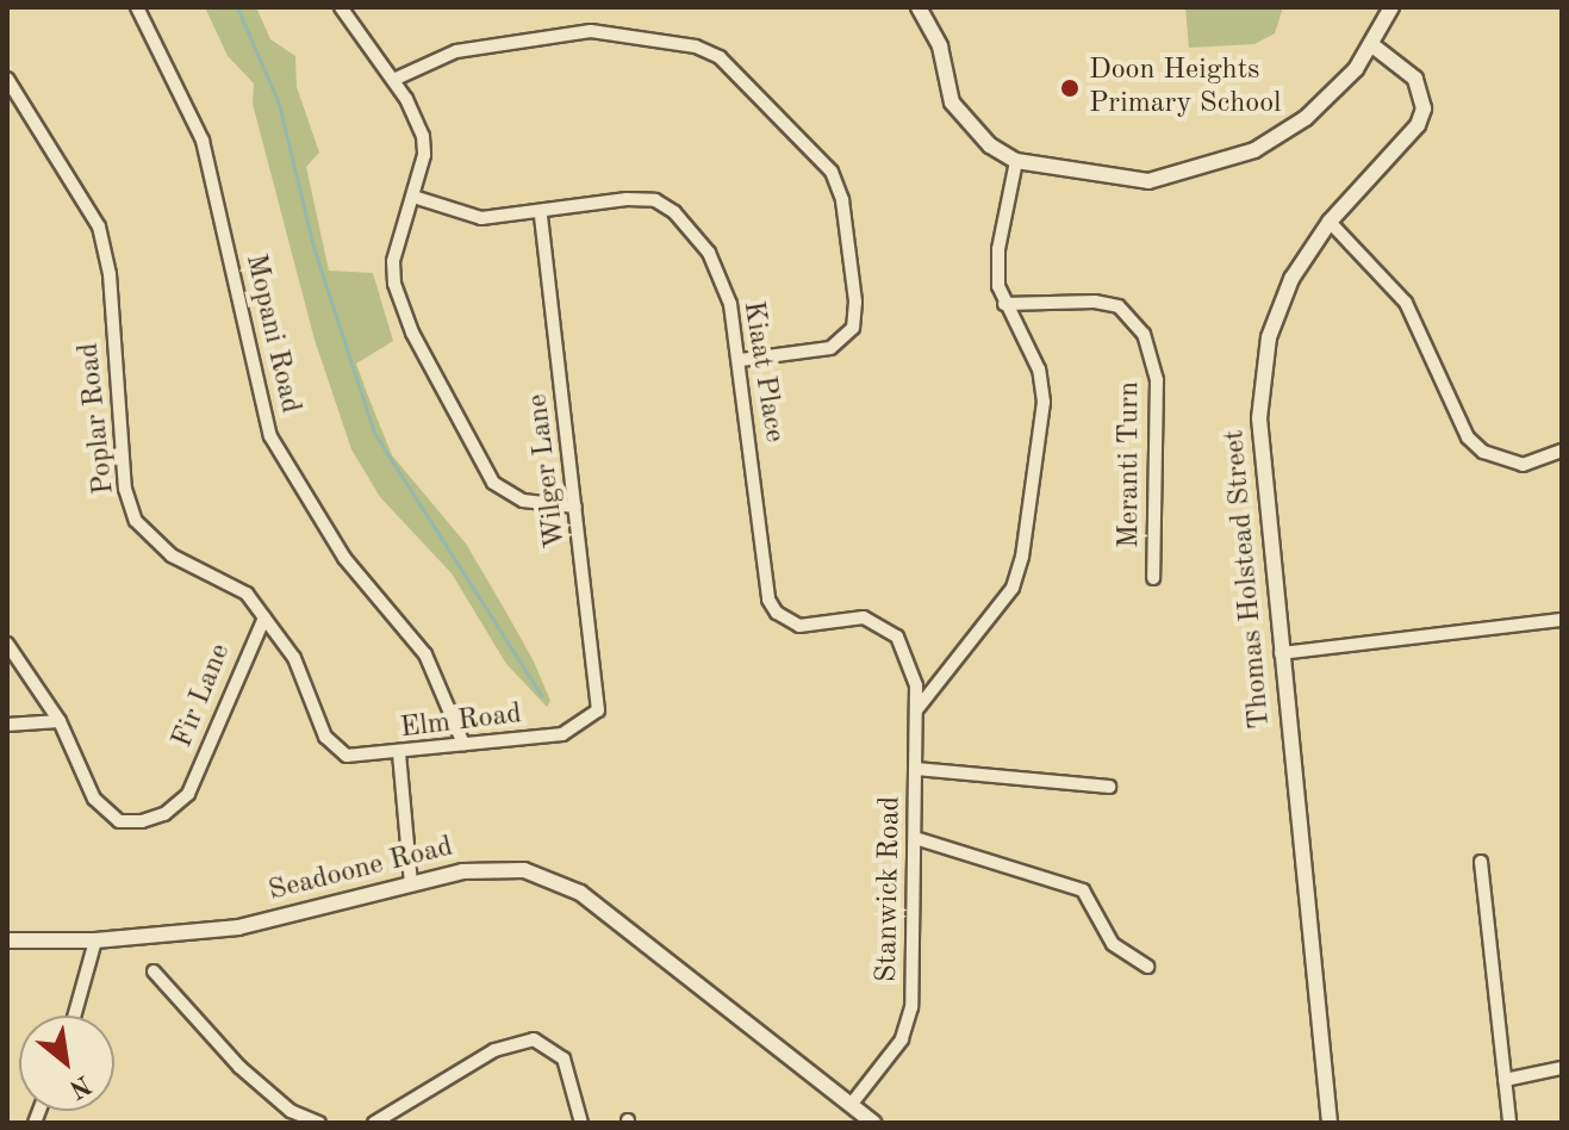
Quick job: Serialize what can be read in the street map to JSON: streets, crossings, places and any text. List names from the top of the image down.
{
  "streets": {
    "street": [
      "Mopani Road",
      "Kiaat Place",
      "Poplar Road",
      "Meranti Turn",
      "Wilger Lane",
      "Thomas Holstead Street",
      "Fir Lane",
      "Elm Road",
      "Seadoone Road",
      "Stanwick Road"
    ]
  },
  "crossings": [
    ["Mopani Road", "Elm Road"],
    ["Kiaat Place", "Wilger Lane"],
    ["Kiaat Place", "Stanwick Road"],
    ["Poplar Road", "Fir Lane"],
    ["Poplar Road", "Elm Road"],
    ["Wilger Lane", "Elm Road"],
    ["Seadoone Road", "Stanwick Road"]
  ],
  "places": ["Doon Heights Primary School"],
  "north": "bottom right"
}
